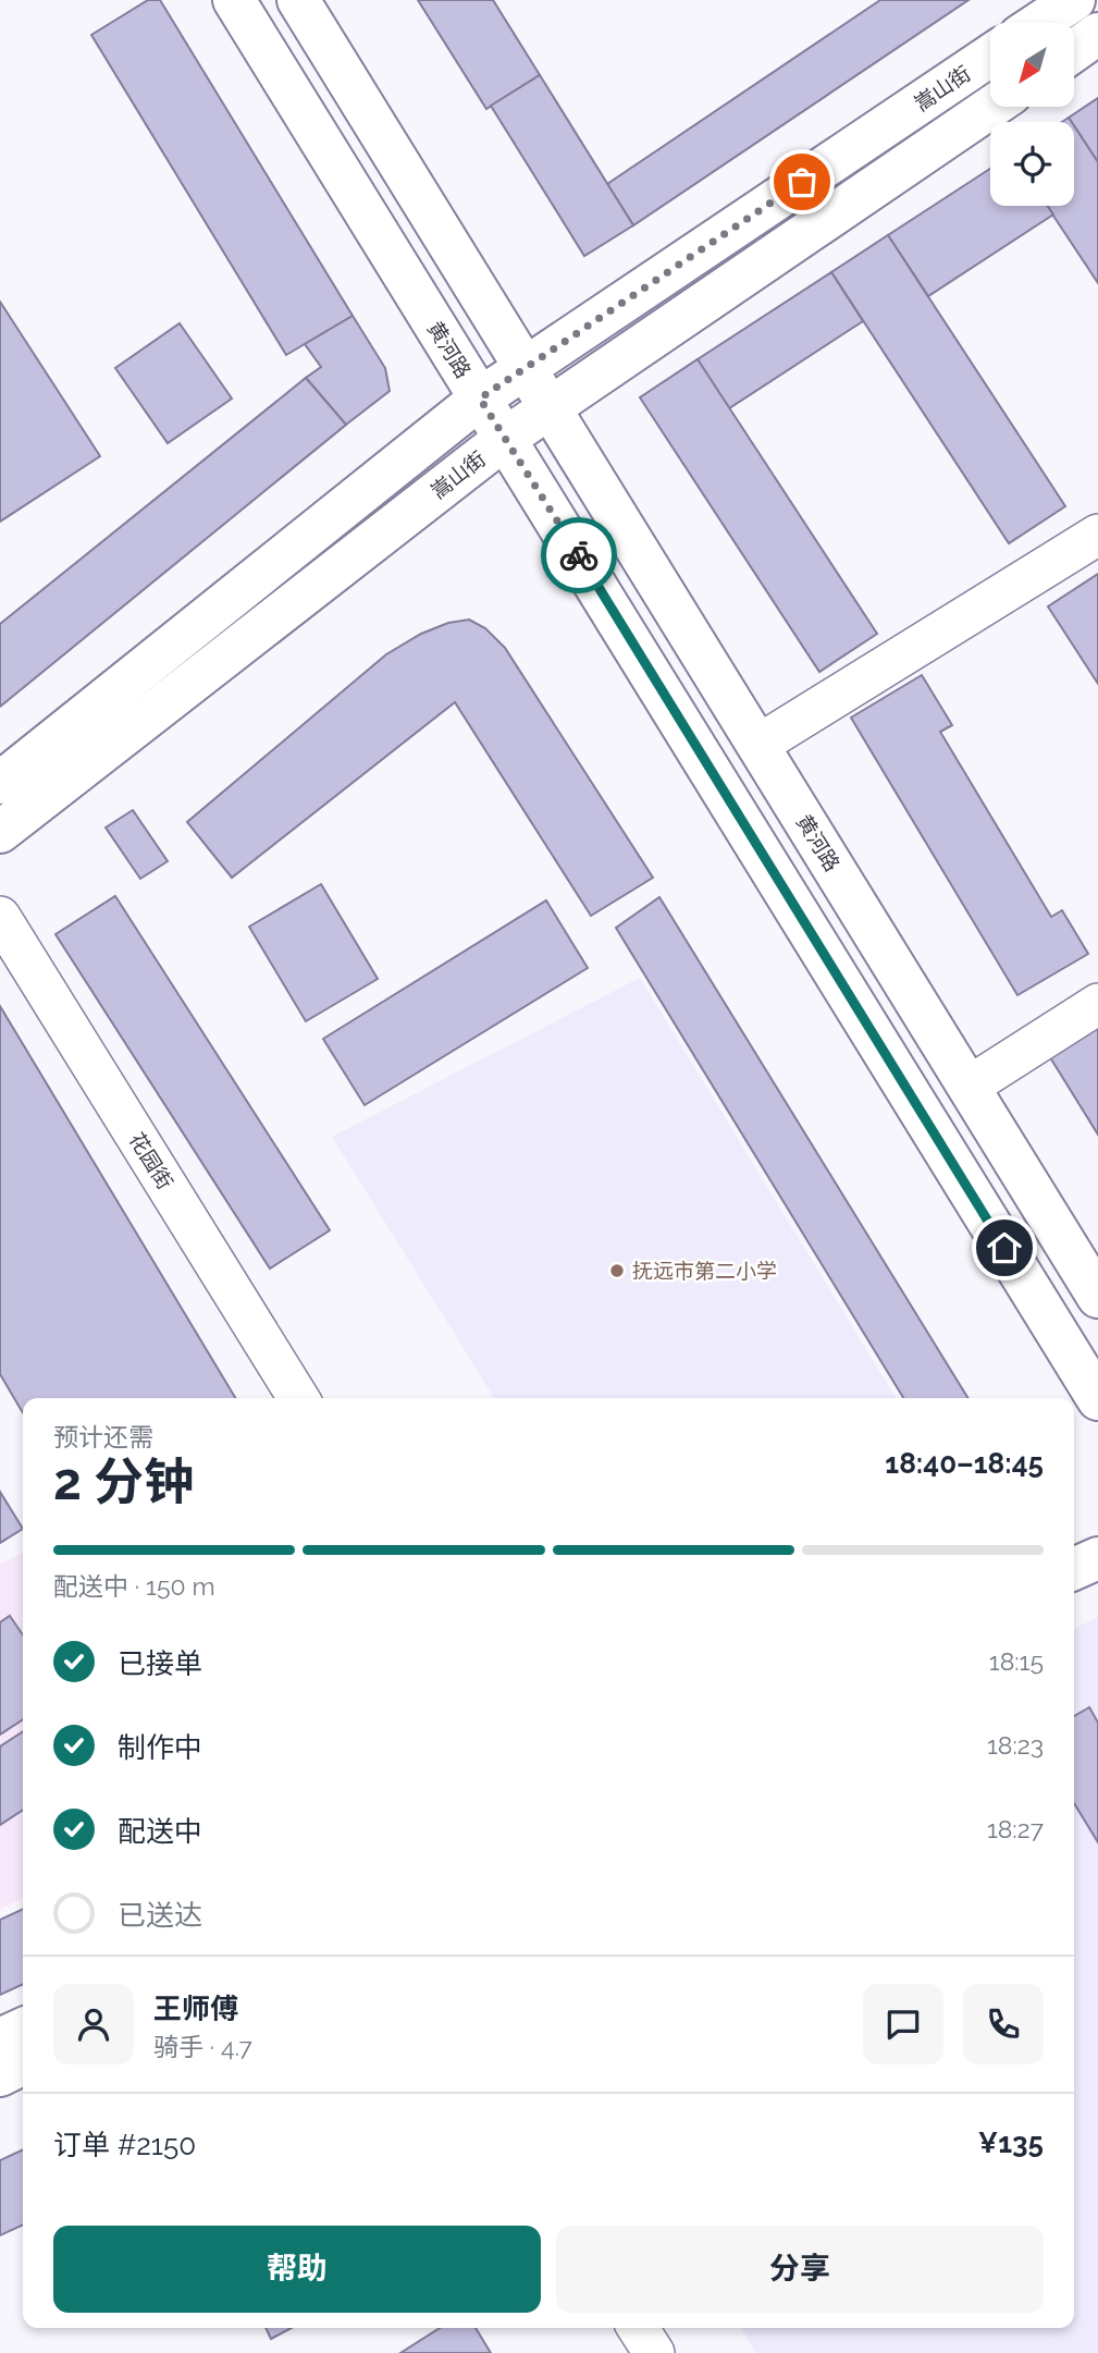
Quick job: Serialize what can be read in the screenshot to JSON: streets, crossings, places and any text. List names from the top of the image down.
{
  "streets": {
    "main road": ["嵩山街", "黄河路"],
    "street": ["花园街"]
  },
  "crossings": [
    ["嵩山街", "黄河路"]
  ],
  "places": ["抚远市第二小学"],
  "north": "bottom left",
  "page": {
    "heading": ["2 分钟", "预计还需", "18:40–18:45"],
    "panel": [
      "王师傅",
      "骑手 · 4.7",
      "订单 #2150",
      "¥135"
    ],
    "bar": "配送中 · 150 m",
    "list": [
      ["已接单", "18:15"],
      ["制作中", "18:23"],
      ["配送中", "18:27"],
      "已送达"
    ],
    "buttons": ["帮助", "分享"]
  }
}
